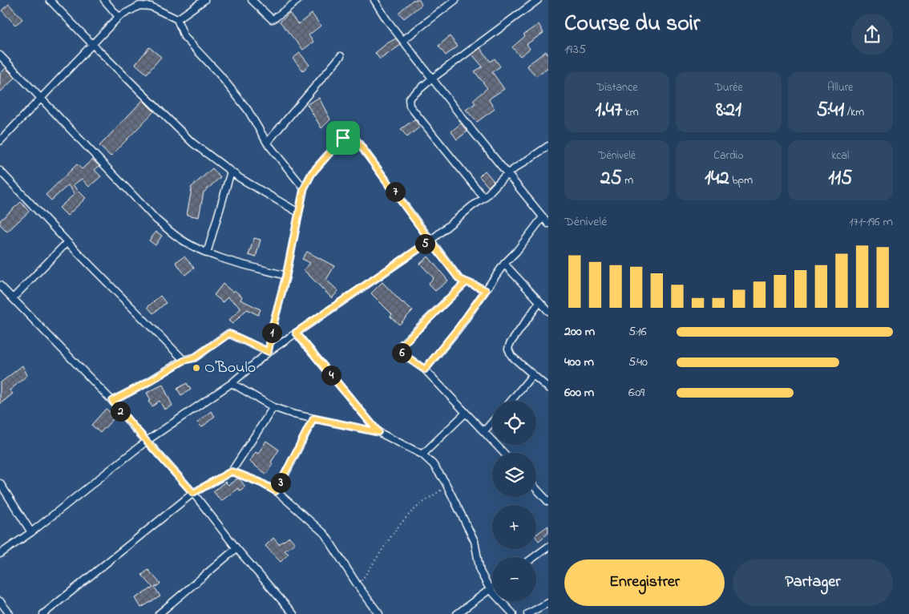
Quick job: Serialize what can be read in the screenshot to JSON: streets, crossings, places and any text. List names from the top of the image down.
{
  "places": ["O'Boulo"],
  "page": {
    "heading": ["Course du soir", "19:35"],
    "stats": [
      ["Distance", "1.47 km"],
      ["Durée", "8:21"],
      ["Allure", "5:41 /km"],
      ["Dénivelé", "25 m"],
      ["Cardio", "142 bpm"],
      ["kcal", "115"]
    ],
    "pins": [
      "7",
      "5",
      "1",
      "6",
      "4",
      "2",
      "3"
    ],
    "chart": ["Dénivelé", "171–196 m"],
    "list": [
      {
        "name": "200 m",
        "note": "5:16"
      },
      {
        "name": "400 m",
        "note": "5:40"
      },
      {
        "name": "600 m",
        "note": "6:09"
      }
    ],
    "map_buttons": ["+", "−"],
    "buttons": ["Enregistrer", "Partager"]
  }
}
